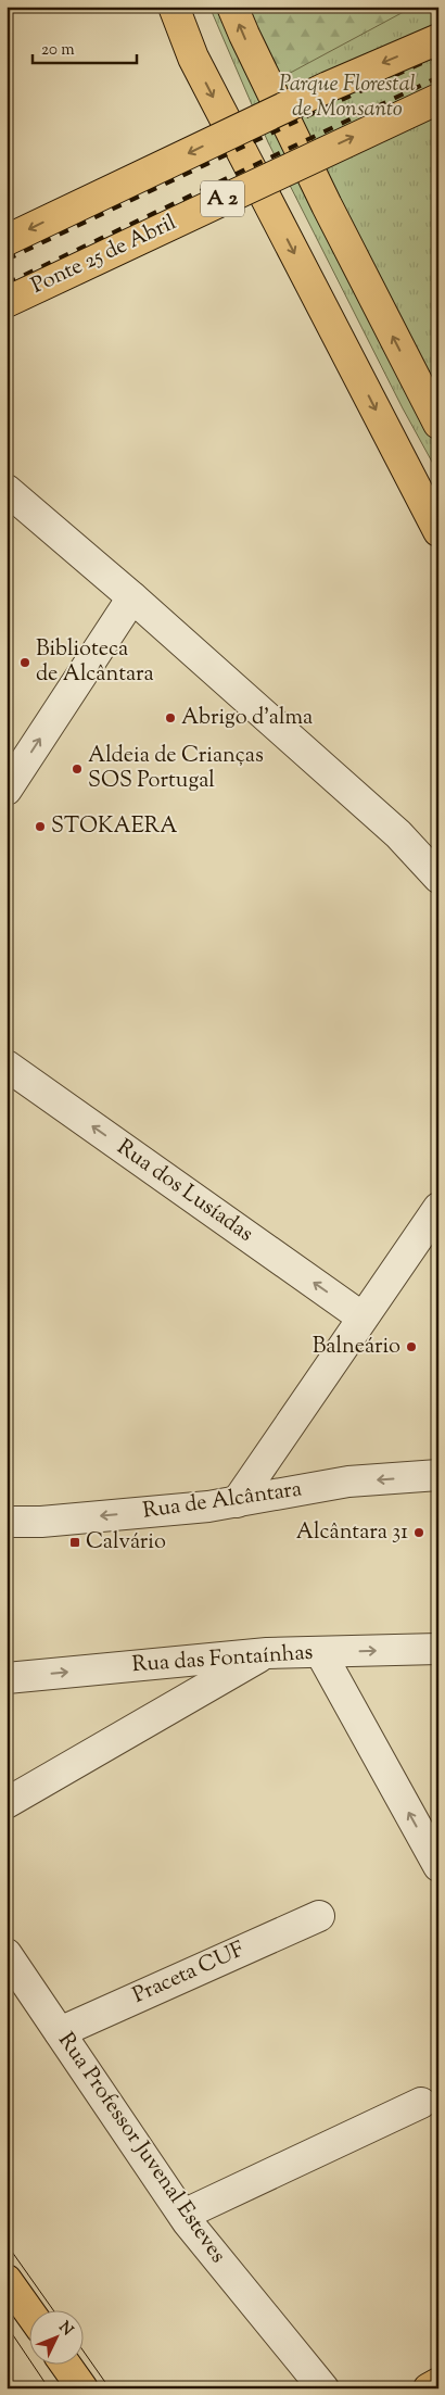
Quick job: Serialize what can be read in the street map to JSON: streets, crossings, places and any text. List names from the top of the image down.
{
  "streets": {
    "main road": ["A 2", "Ponte 25 de Abril"],
    "street": [
      "Rua dos Lusíadas",
      "Rua de Alcântara",
      "Rua das Fontaínhas",
      "Praceta CUF",
      "Rua Professor Juvenal Esteves"
    ]
  },
  "crossings": [
    ["Praceta CUF", "Rua Professor Juvenal Esteves"]
  ],
  "one_way": ["Rua dos Lusíadas"],
  "parks": ["Parque Florestal de Monsanto"],
  "places": {
    "other": [
      "Biblioteca de Alcântara",
      "Abrigo d'alma",
      "Aldeia de Crianças SOS Portugal",
      "STOKAERA",
      "Balneário",
      "Alcântara 31"
    ],
    "transit": ["Calvário"]
  },
  "scale_bar": "20 m",
  "north": "top right"
}
